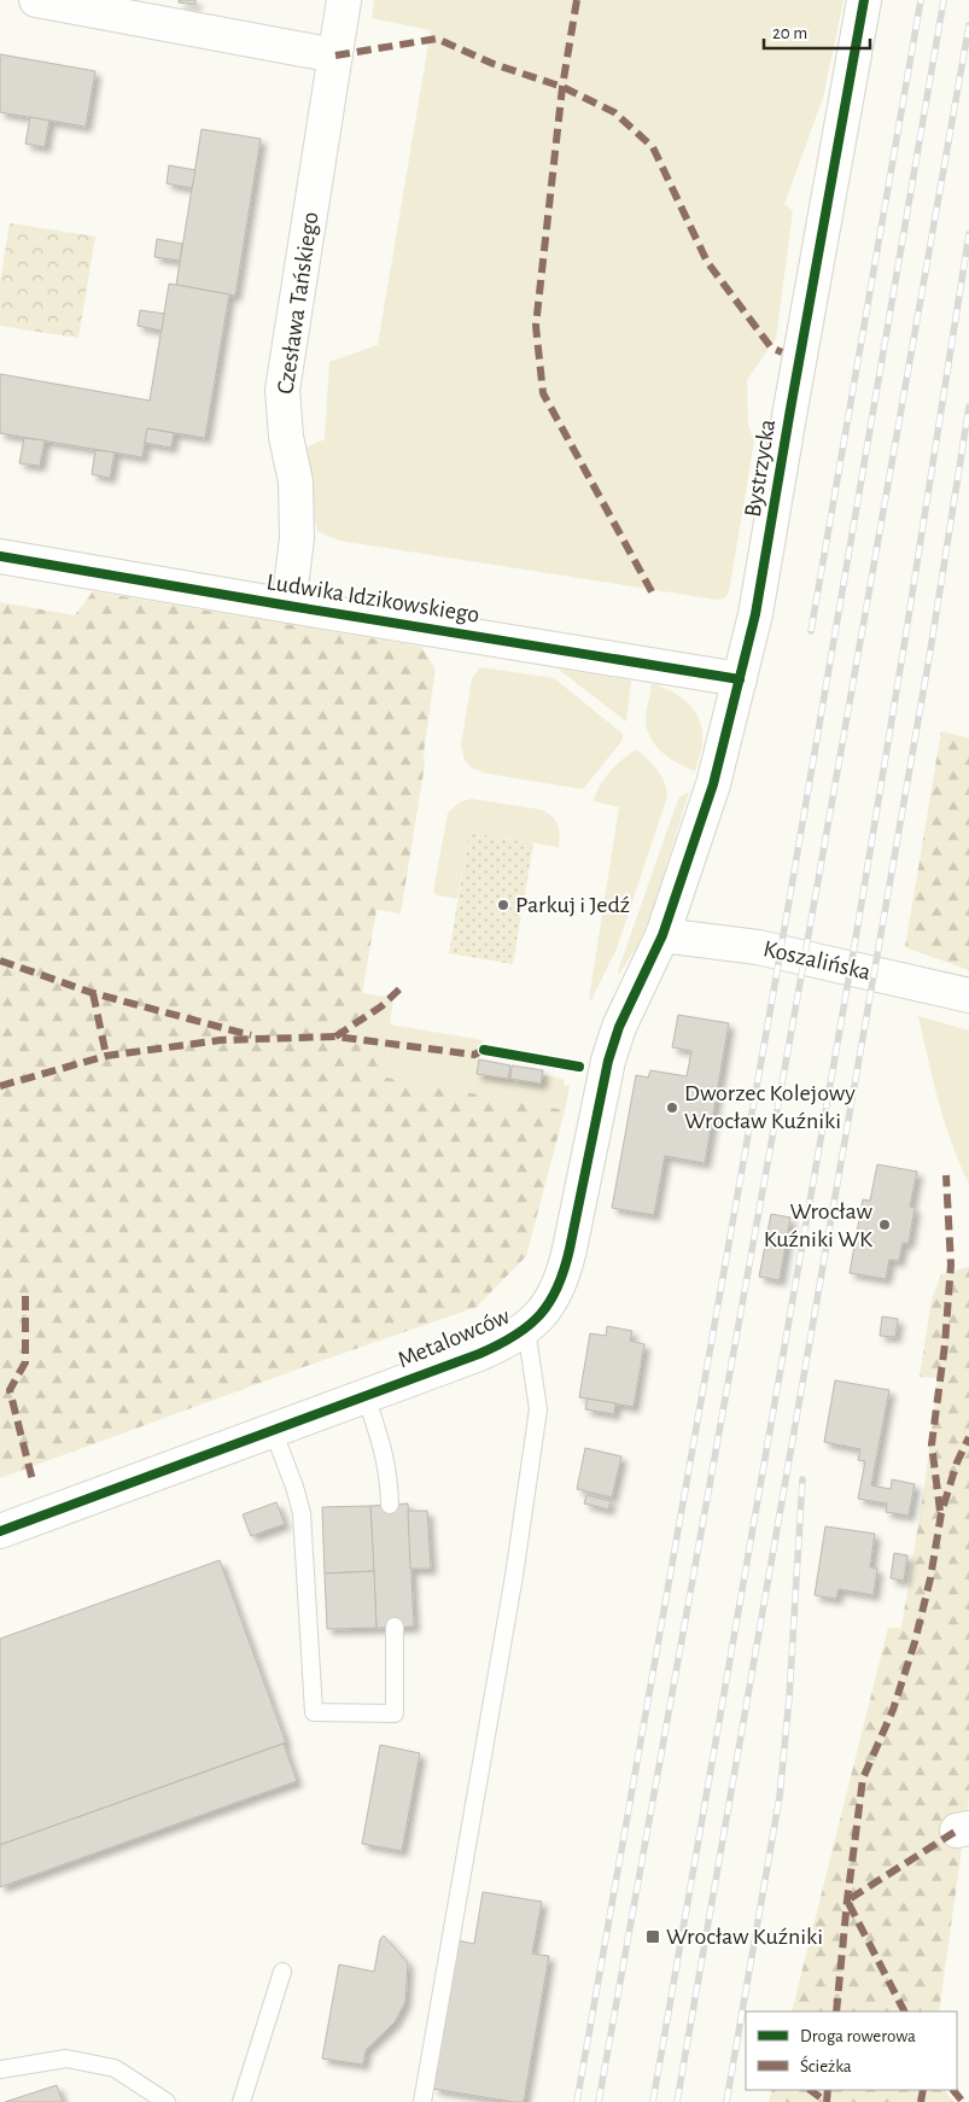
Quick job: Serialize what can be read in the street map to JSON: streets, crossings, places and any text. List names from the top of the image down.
{
  "streets": {
    "street": [
      "Czesława Tańskiego",
      "Bystrzycka",
      "Ludwika Idzikowskiego",
      "Koszalińska",
      "Metalowców"
    ]
  },
  "crossings": [
    ["Czesława Tańskiego", "Ludwika Idzikowskiego"],
    ["Bystrzycka", "Ludwika Idzikowskiego"],
    ["Bystrzycka", "Koszalińska"],
    ["Bystrzycka", "Metalowców"],
    ["Koszalińska", "Metalowców"]
  ],
  "places": {
    "other": ["Parkuj i Jedź", "Dworzec Kolejowy Wrocław Kuźniki", "Wrocław Kuźniki WK"],
    "transit": ["Wrocław Kuźniki"]
  },
  "legend": ["Droga rowerowa", "Ścieżka"],
  "scale_bar": "20 m"
}
